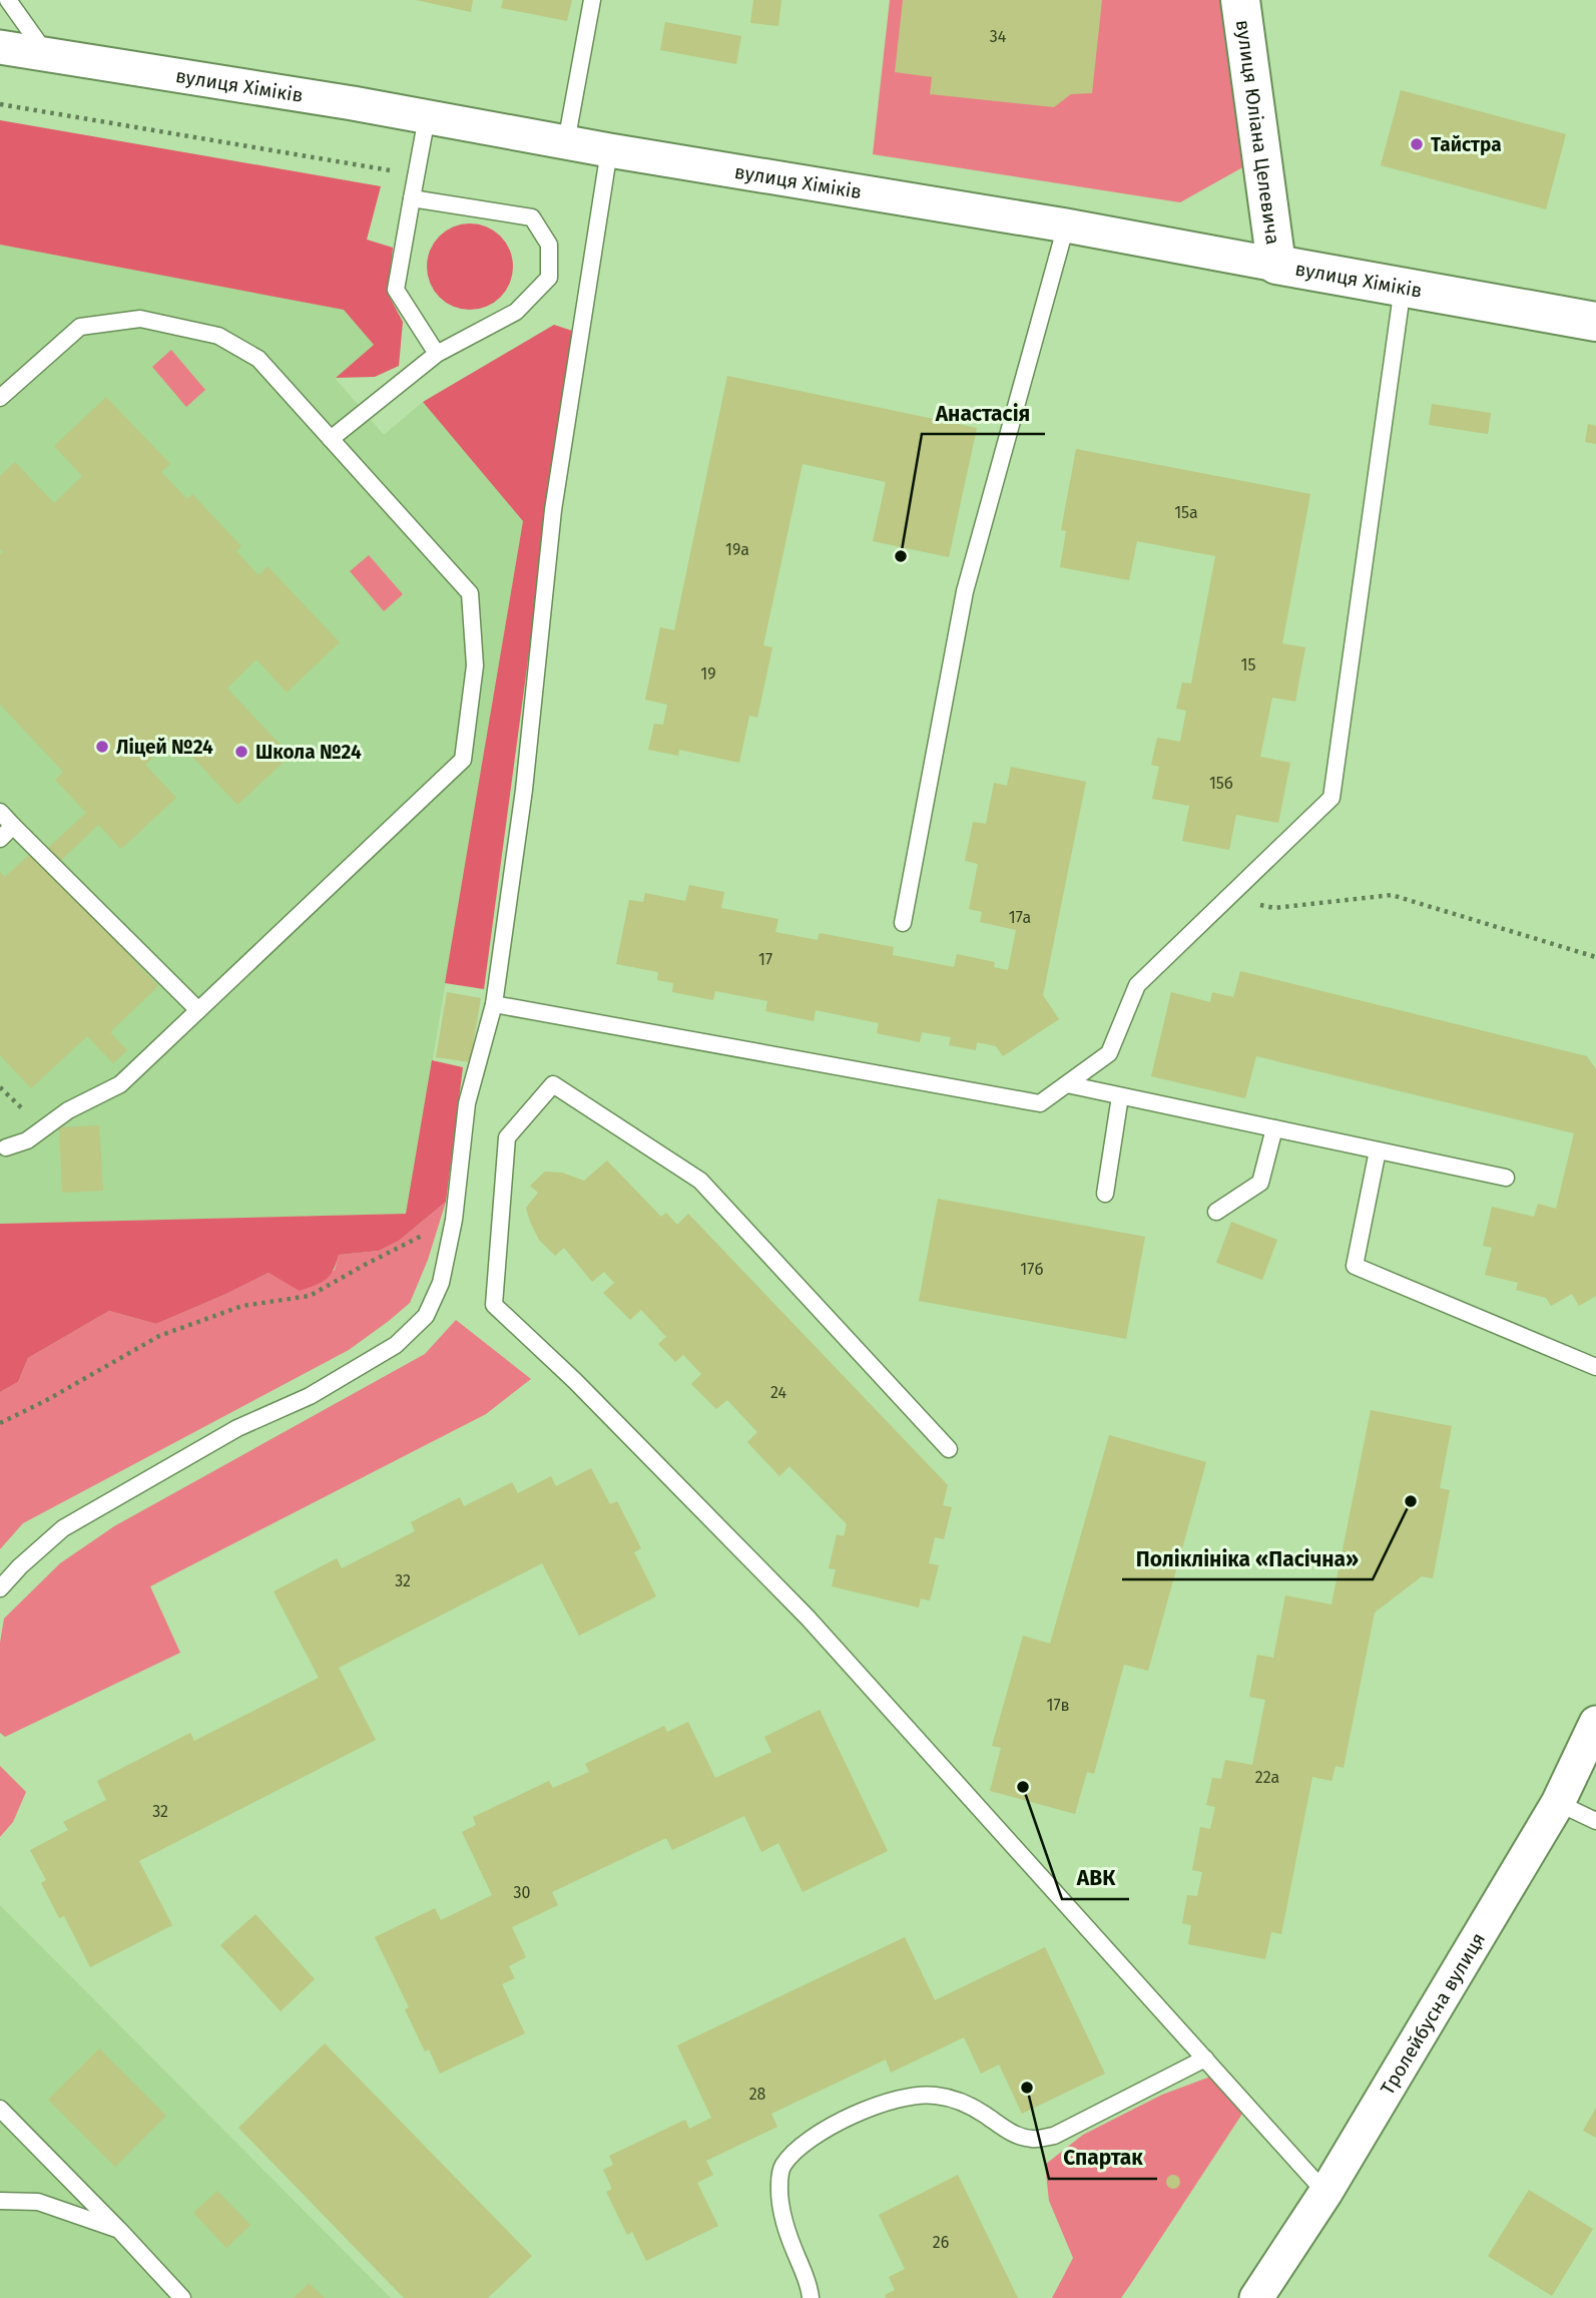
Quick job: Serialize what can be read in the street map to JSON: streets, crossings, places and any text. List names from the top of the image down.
{
  "streets": {
    "street": ["вулиця Хіміків", "вулиця Юліана Целевича", "Тролейбусна вулиця"]
  },
  "crossings": [
    ["вулиця Хіміків", "вулиця Юліана Целевича"]
  ],
  "places": [
    "Тайстра",
    "Анастасія",
    "Ліцей №24",
    "Школа №24",
    "Поліклініка «Пасічна»",
    "АВК",
    "Спартак"
  ],
  "house_numbers": [
    "34",
    "15а",
    "19а",
    "15",
    "19",
    "15б",
    "17а",
    "17",
    "17б",
    "24",
    "32",
    "17в",
    "22а",
    "32",
    "30",
    "28",
    "26"
  ]
}
